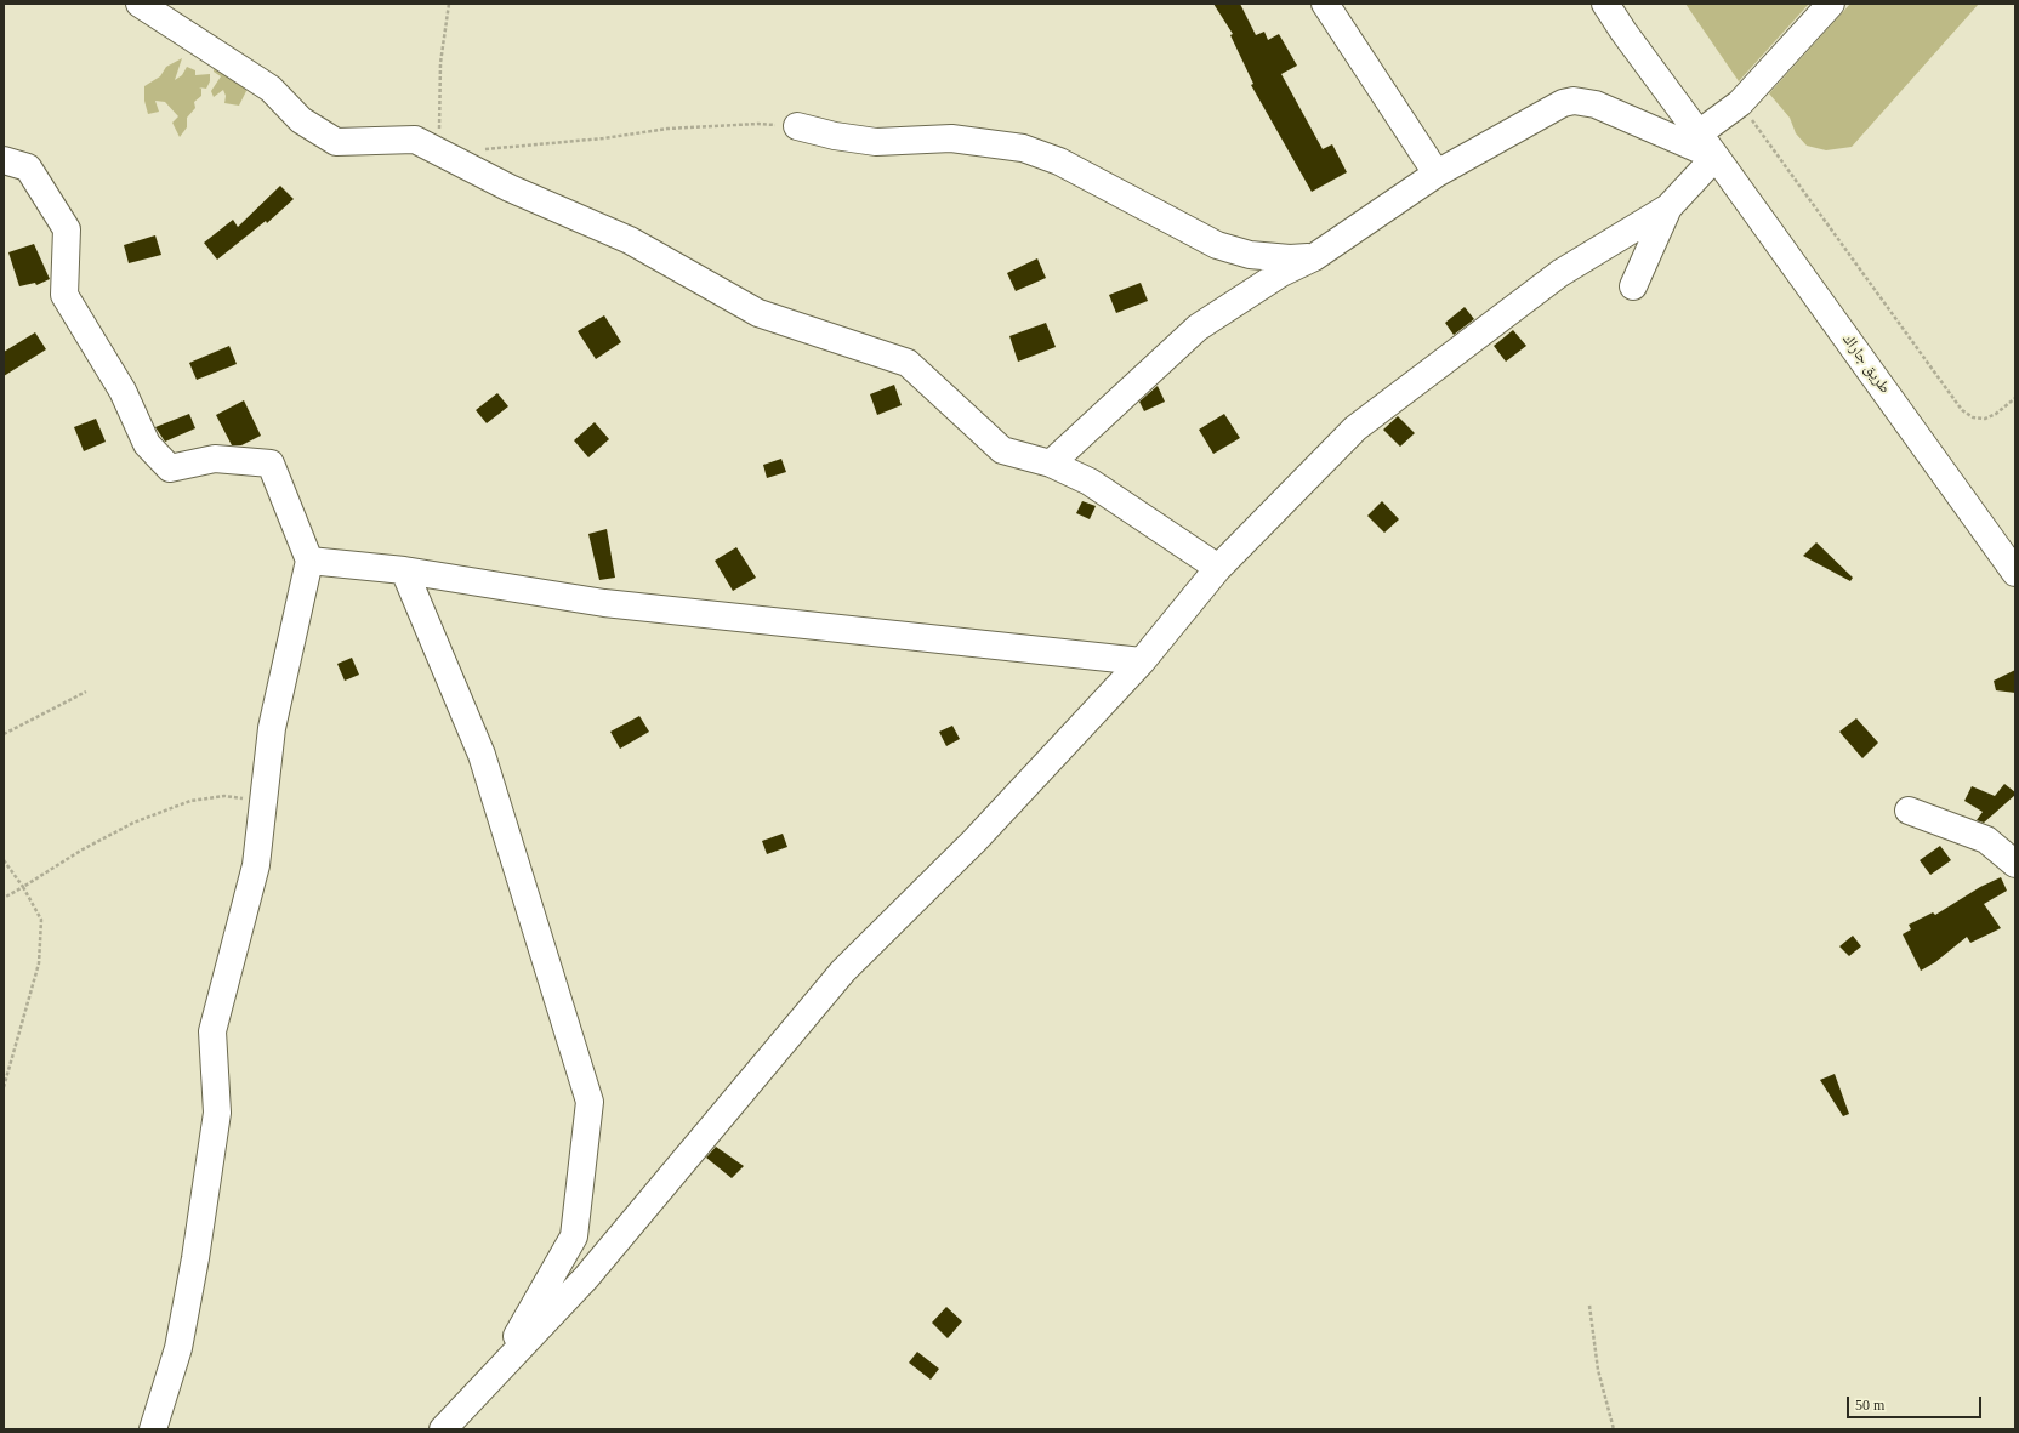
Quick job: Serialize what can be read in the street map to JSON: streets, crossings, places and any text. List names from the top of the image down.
{
  "streets": {
    "street": ["طريق جاراك"]
  },
  "scale_bar": "50 m"
}
